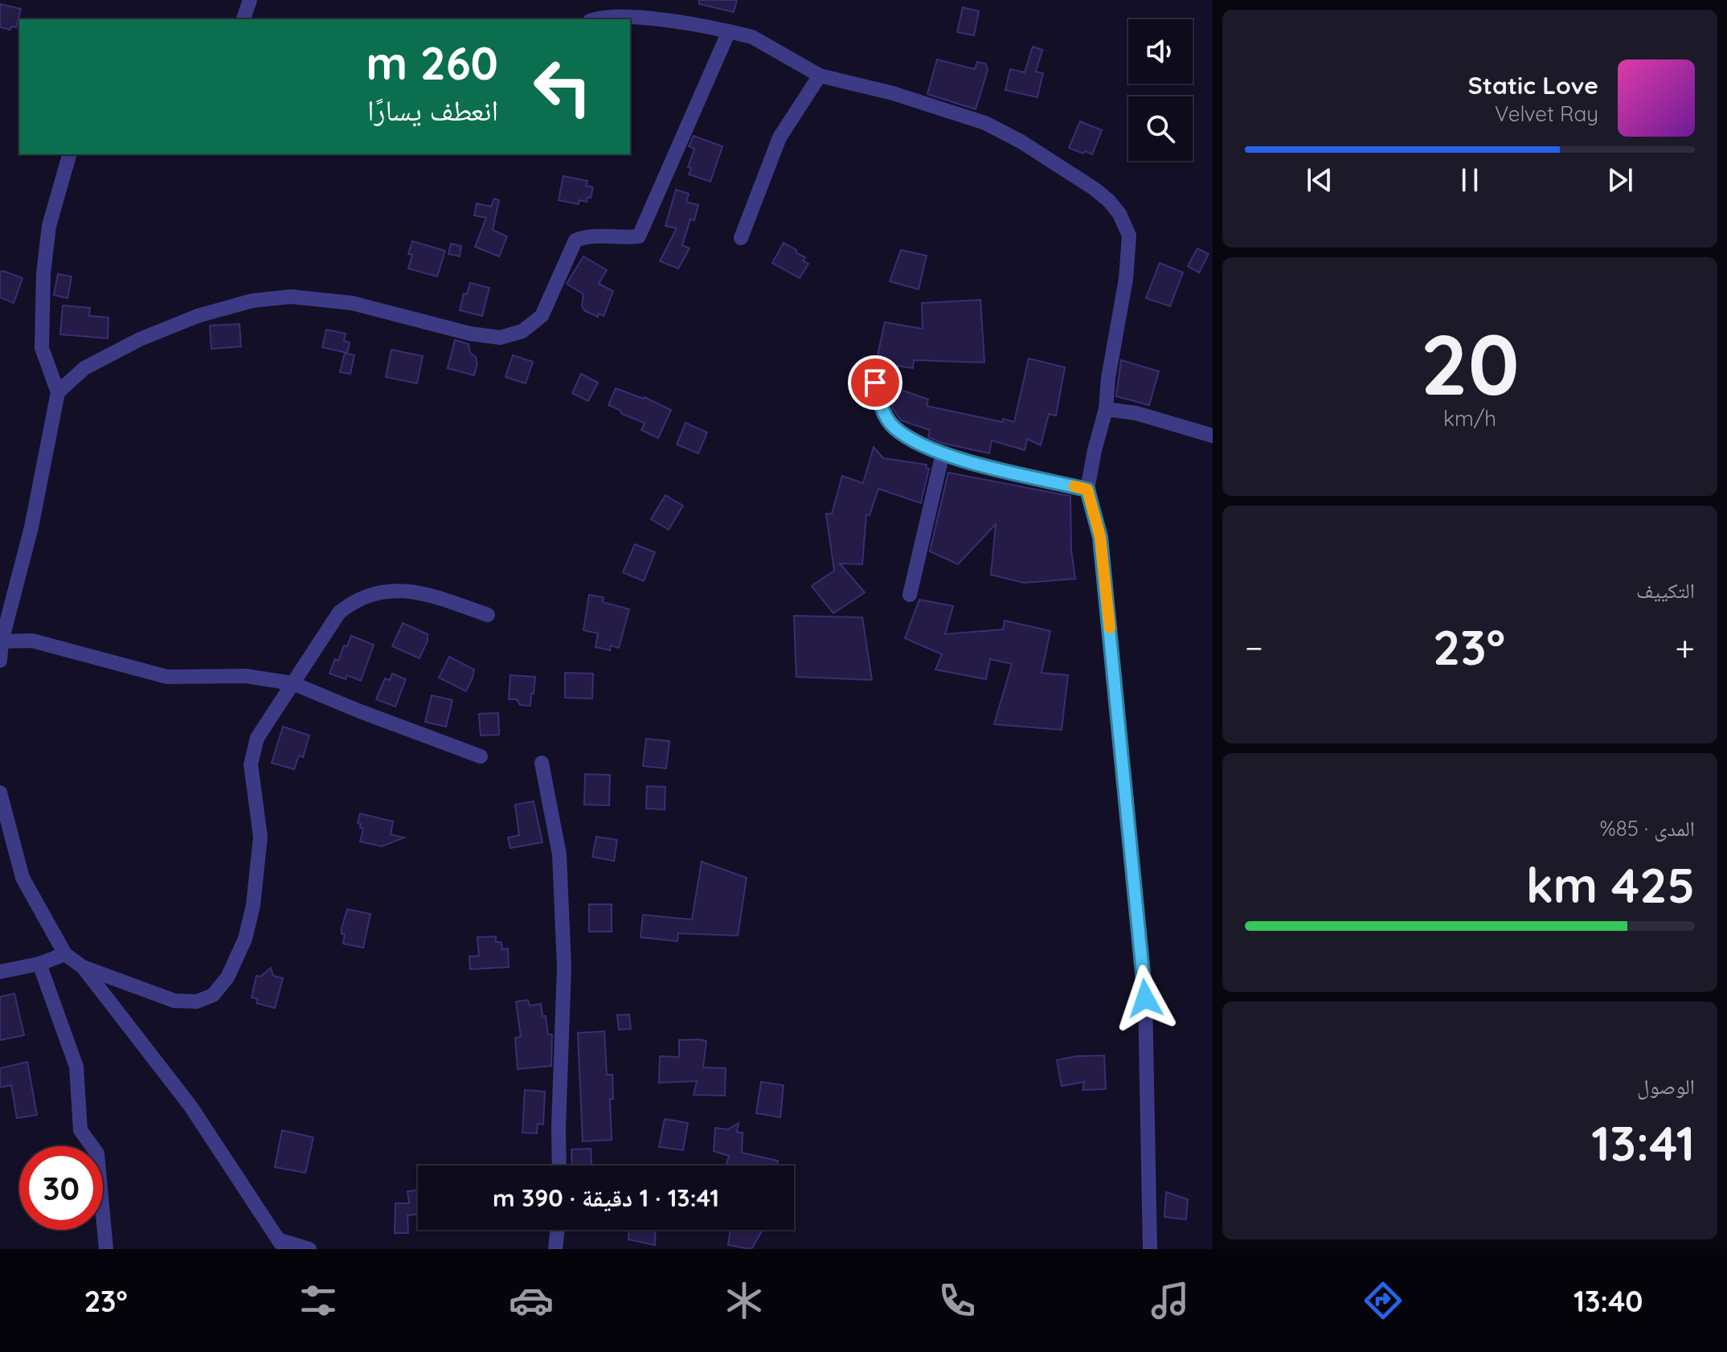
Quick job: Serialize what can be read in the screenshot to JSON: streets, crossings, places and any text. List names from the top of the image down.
{
  "page": {
    "turn": ["260 m", "انعطف يسارًا"],
    "song": ["Static Love", "Velvet Ray"],
    "tile": [
      ["20", "km/h"],
      "التكييف",
      ["المدى · 85%", "425 km"],
      ["الوصول", "13:41"]
    ],
    "heat": ["−", "23°", "+"],
    "limit": "30",
    "trip": "13:41 · 1 دقيقة · 390 m",
    "tabs": ["13:40", "23°"]
  }
}
